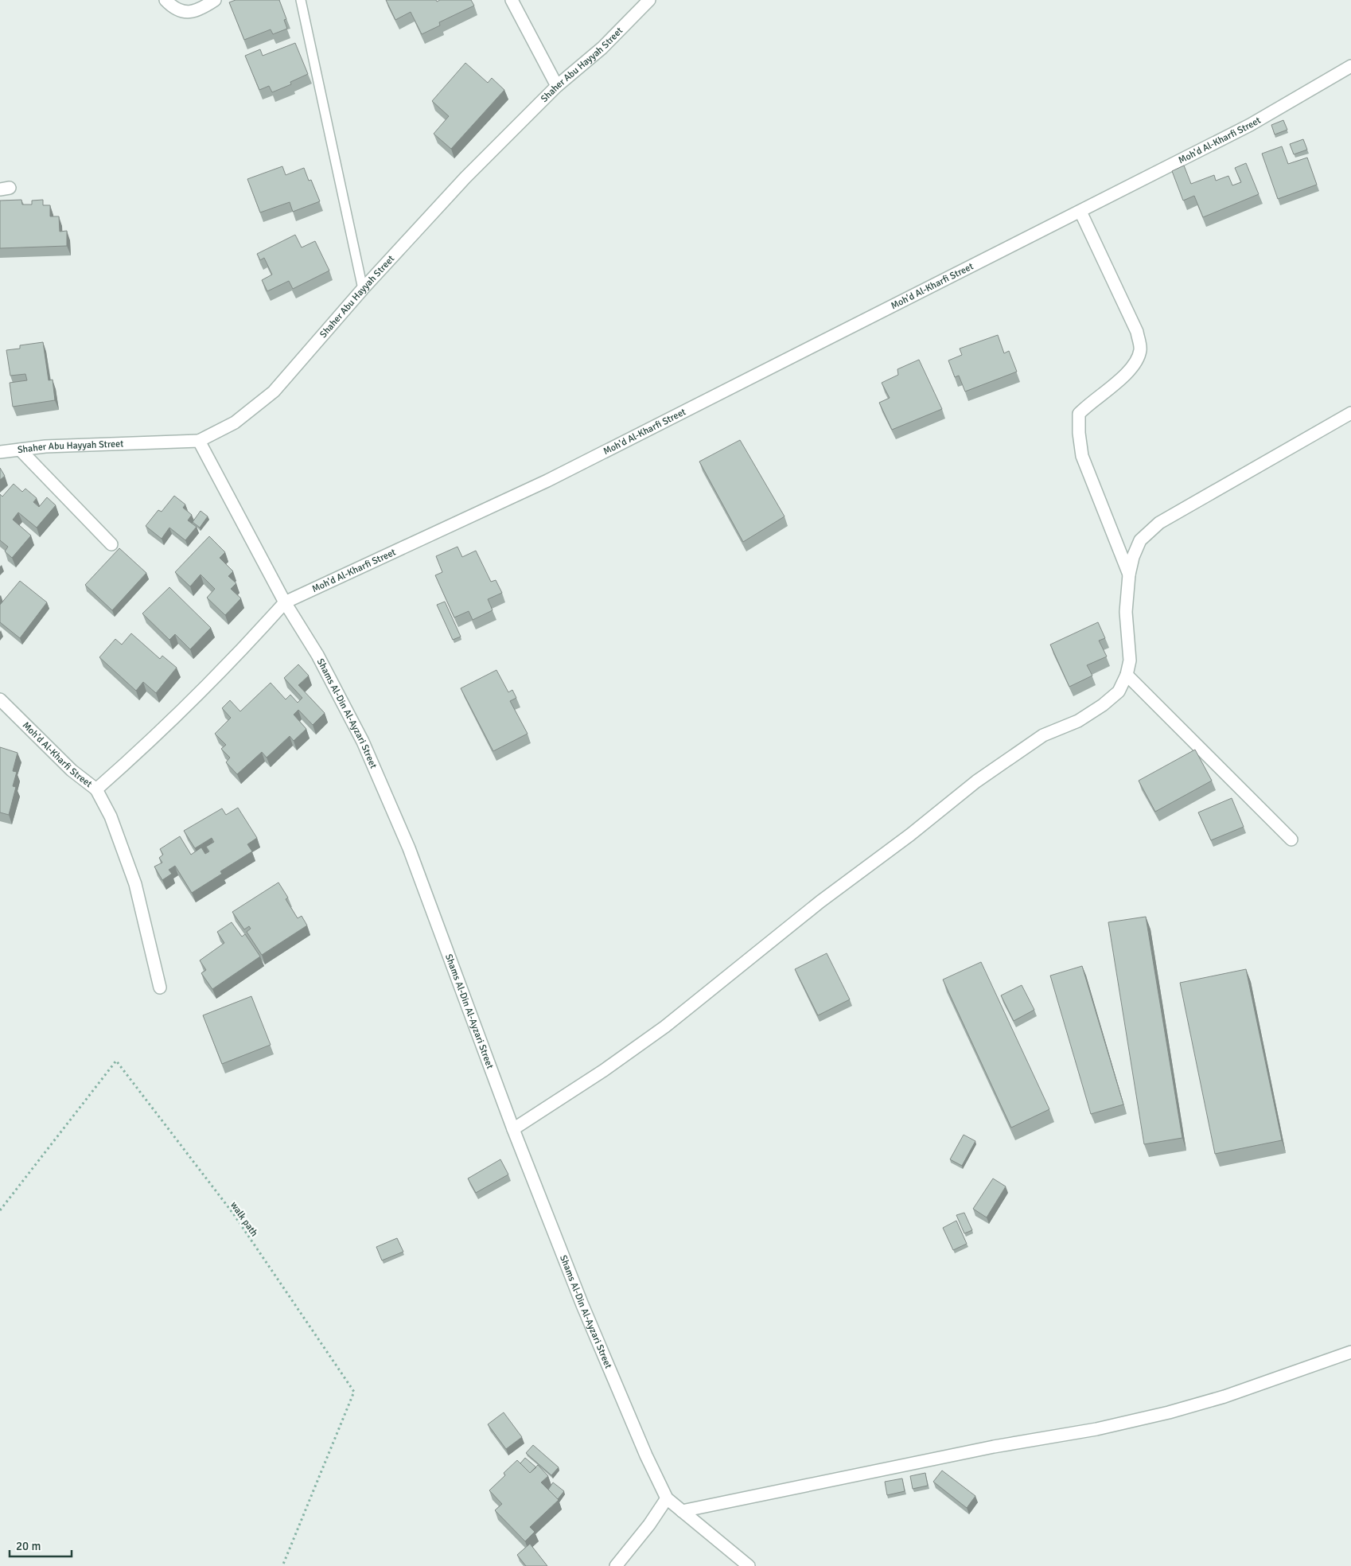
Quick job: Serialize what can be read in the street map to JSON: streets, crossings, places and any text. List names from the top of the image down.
{
  "streets": {
    "street": ["Shaher Abu Hayyah Street", "Moh'd Al-Kharfi Street", "Shams Al-Din Al-Ayzari Street"],
    "path": ["walk path"]
  },
  "crossings": [
    ["Shaher Abu Hayyah Street", "Shams Al-Din Al-Ayzari Street"],
    ["Moh'd Al-Kharfi Street", "Shams Al-Din Al-Ayzari Street"]
  ],
  "scale_bar": "20 m"
}
